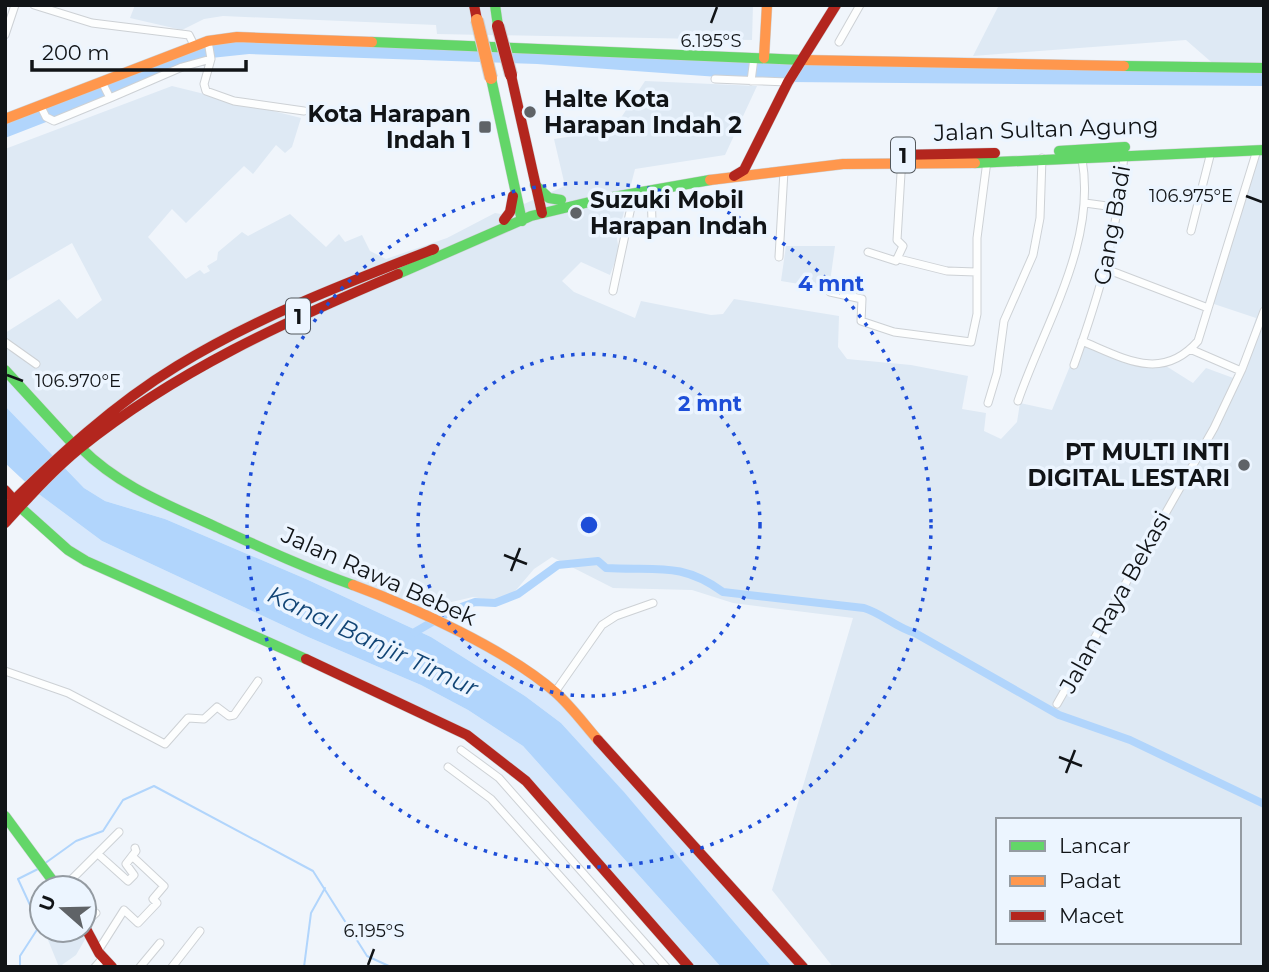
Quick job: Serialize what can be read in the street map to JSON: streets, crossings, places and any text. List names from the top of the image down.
{
  "streets": {
    "main road": ["Jalan Sultan Agung", "1", "Jalan Rawa Bebek"],
    "street": ["Gang Badi", "Jalan Raya Bekasi"]
  },
  "crossings": [
    ["Jalan Sultan Agung", "1"],
    ["Jalan Sultan Agung", "Gang Badi"],
    ["Jalan Sultan Agung", "Jalan Rawa Bebek"],
    ["1", "Jalan Rawa Bebek"]
  ],
  "water": ["Kanal Banjir Timur"],
  "places": {
    "other": ["Halte Kota Harapan Indah 2", "Suzuki Mobil Harapan Indah", "PT MULTI INTI DIGITAL LESTARI"],
    "transit": ["Kota Harapan Indah 1"]
  },
  "legend": ["Lancar", "Padat", "Macet"],
  "scale_bar": "200 m",
  "north": "left",
  "coordinates": ["6.195°S", "106.975°E", "106.970°E"],
  "rings": ["4 mnt", "2 mnt"]
}
